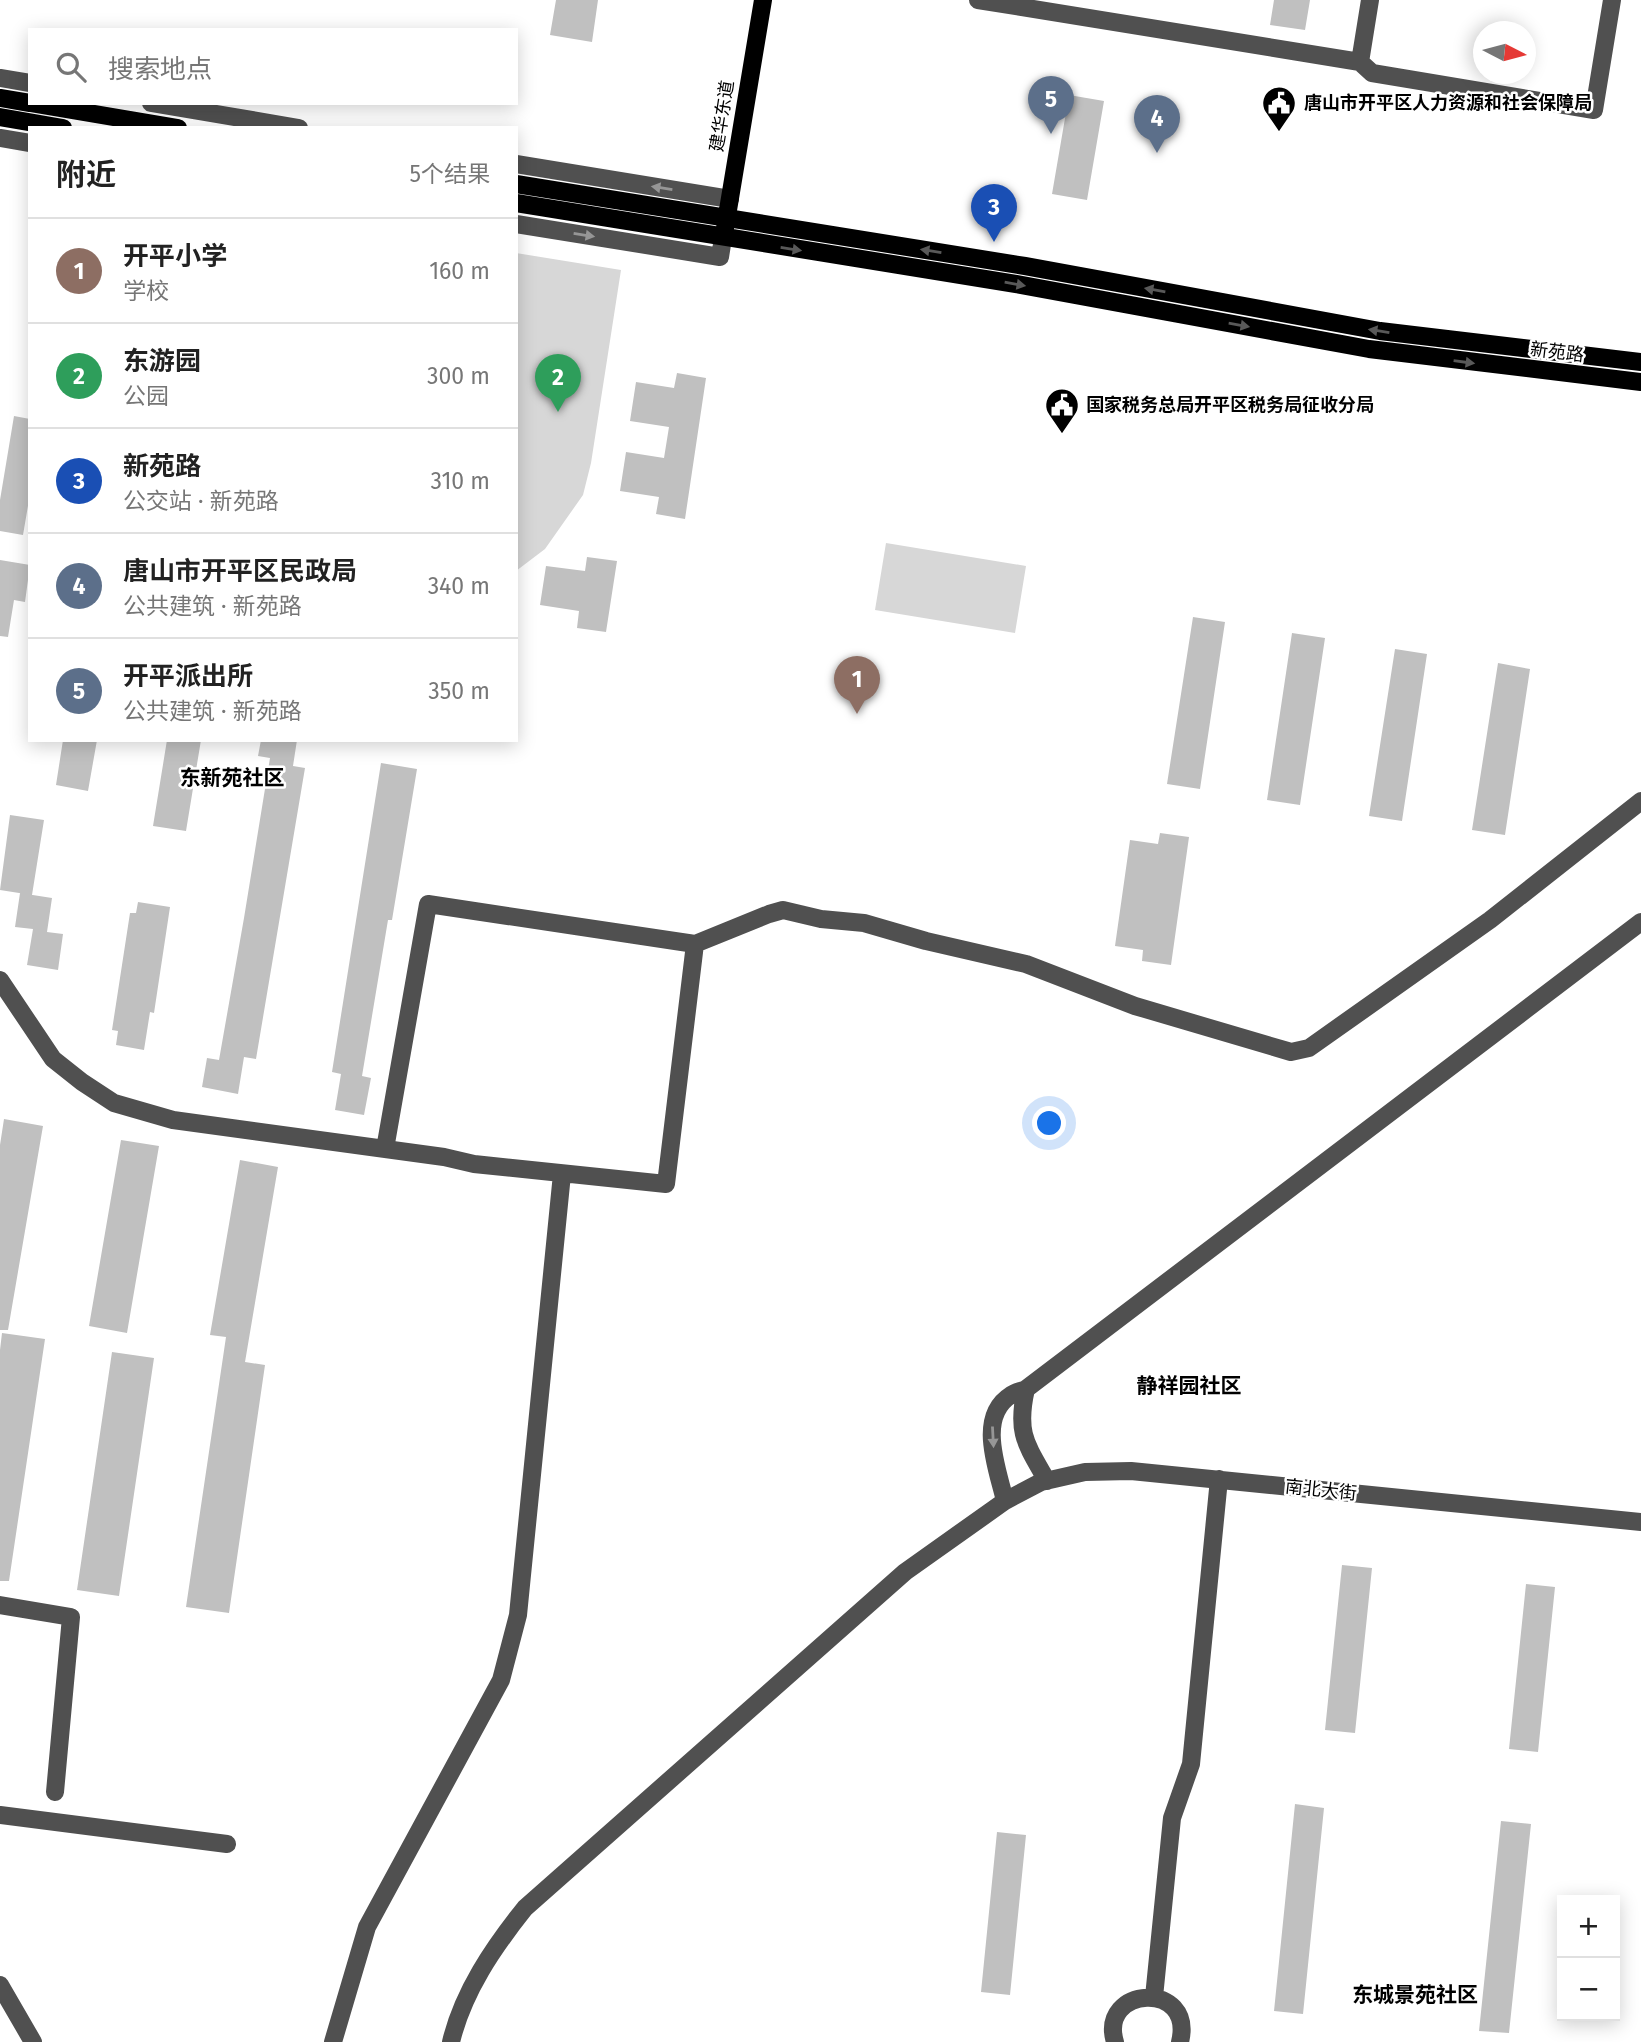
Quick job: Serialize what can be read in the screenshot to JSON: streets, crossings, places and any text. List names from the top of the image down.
{
  "streets": {
    "main road": ["建华东道", "新苑路"],
    "street": ["南北大街"]
  },
  "crossings": [
    ["建华东道", "新苑路"]
  ],
  "districts": ["东新苑社区", "静祥园社区", "东城景苑社区"],
  "places": {
    "public building": ["唐山市开平区人力资源和社会保障局", "国家税务总局开平区税务局征收分局"]
  },
  "north": "right",
  "page": {
    "search": "搜索地点",
    "pins": [
      "5",
      "4",
      "3",
      "2",
      "1"
    ],
    "heading": ["附近", "5个结果"],
    "list": [
      {
        "mark": "1",
        "name": "开平小学",
        "note": "学校",
        "value": "160 m"
      },
      {
        "mark": "2",
        "name": "东游园",
        "note": "公园",
        "value": "300 m"
      },
      {
        "mark": "3",
        "name": "新苑路",
        "note": "公交站 · 新苑路",
        "value": "310 m"
      },
      {
        "mark": "4",
        "name": "唐山市开平区民政局",
        "note": "公共建筑 · 新苑路",
        "value": "340 m"
      },
      {
        "mark": "5",
        "name": "开平派出所",
        "note": "公共建筑 · 新苑路",
        "value": "350 m"
      }
    ],
    "map_buttons": ["+", "−"]
  }
}
